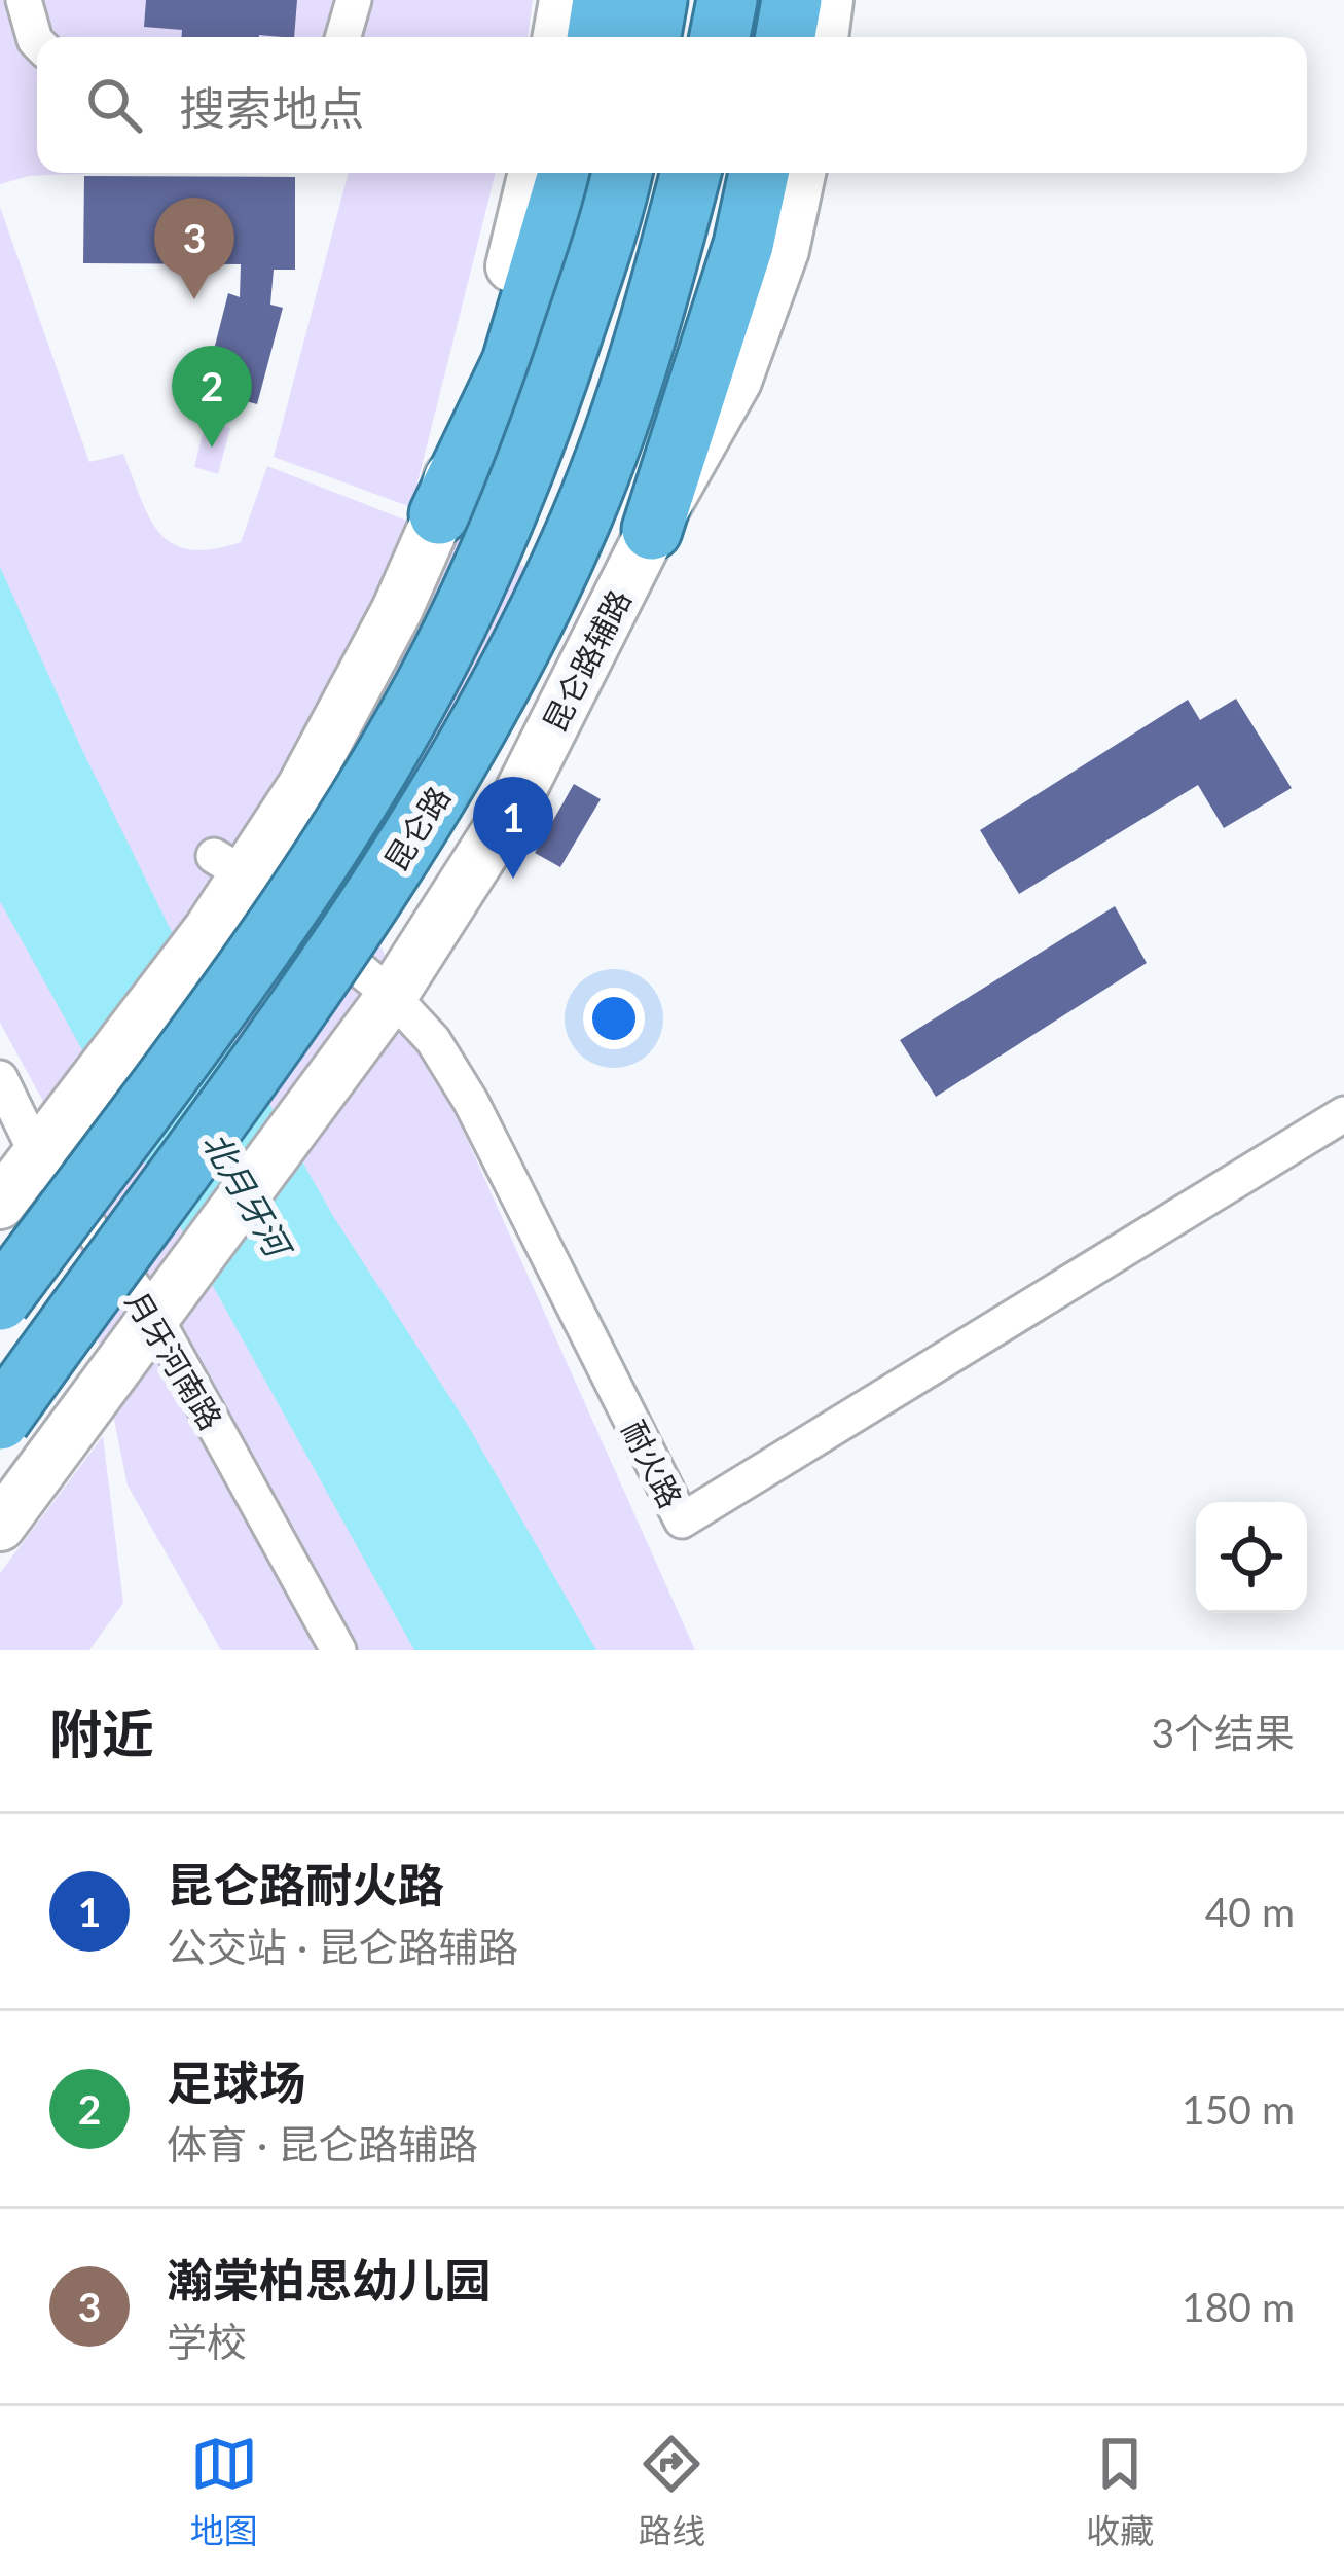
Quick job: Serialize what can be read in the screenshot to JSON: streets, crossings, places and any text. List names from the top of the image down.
{
  "streets": {
    "highway": ["昆仑路"],
    "main road": ["昆仑路辅路"],
    "street": ["月牙河南路", "耐火路"]
  },
  "crossings": [
    ["昆仑路辅路", "月牙河南路"],
    ["昆仑路辅路", "耐火路"]
  ],
  "water": ["北月牙河"],
  "page": {
    "search": "搜索地点",
    "pins": ["3", "2", "1"],
    "heading": ["附近", "3个结果"],
    "list": [
      {
        "mark": "1",
        "name": "昆仑路耐火路",
        "note": "公交站 · 昆仑路辅路",
        "value": "40 m"
      },
      {
        "mark": "2",
        "name": "足球场",
        "note": "体育 · 昆仑路辅路",
        "value": "150 m"
      },
      {
        "mark": "3",
        "name": "瀚棠柏思幼儿园",
        "note": "学校",
        "value": "180 m"
      }
    ],
    "nav": ["地图", "路线", "收藏"]
  }
}
